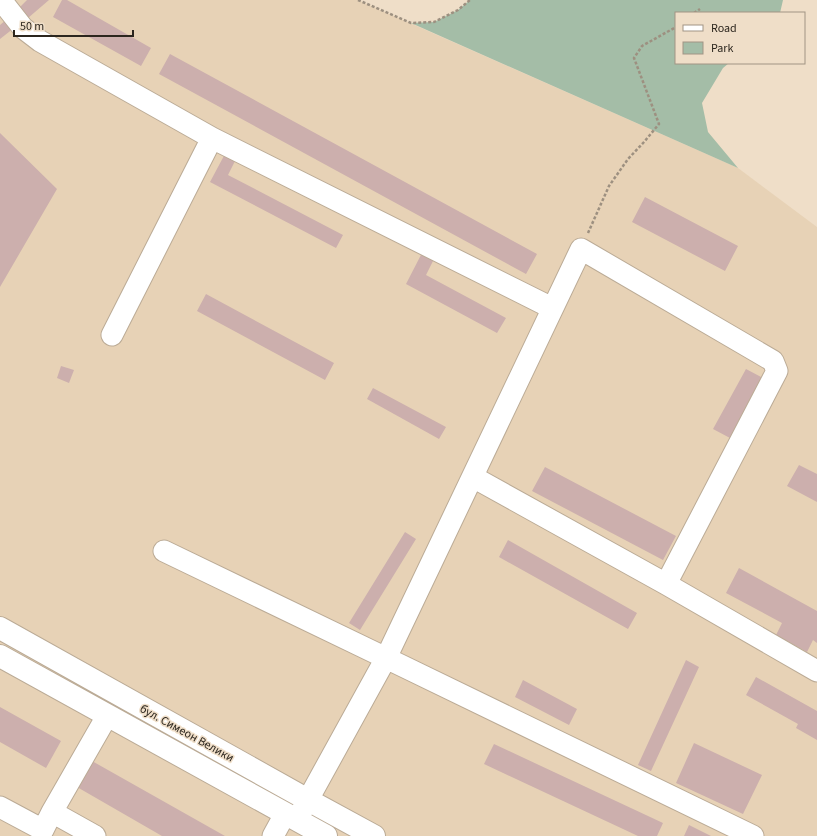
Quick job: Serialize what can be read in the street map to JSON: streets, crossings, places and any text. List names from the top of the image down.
{
  "streets": {
    "main road": ["бул. Симеон Велики"]
  },
  "legend": ["Road", "Park"],
  "scale_bar": "50 m"
}
